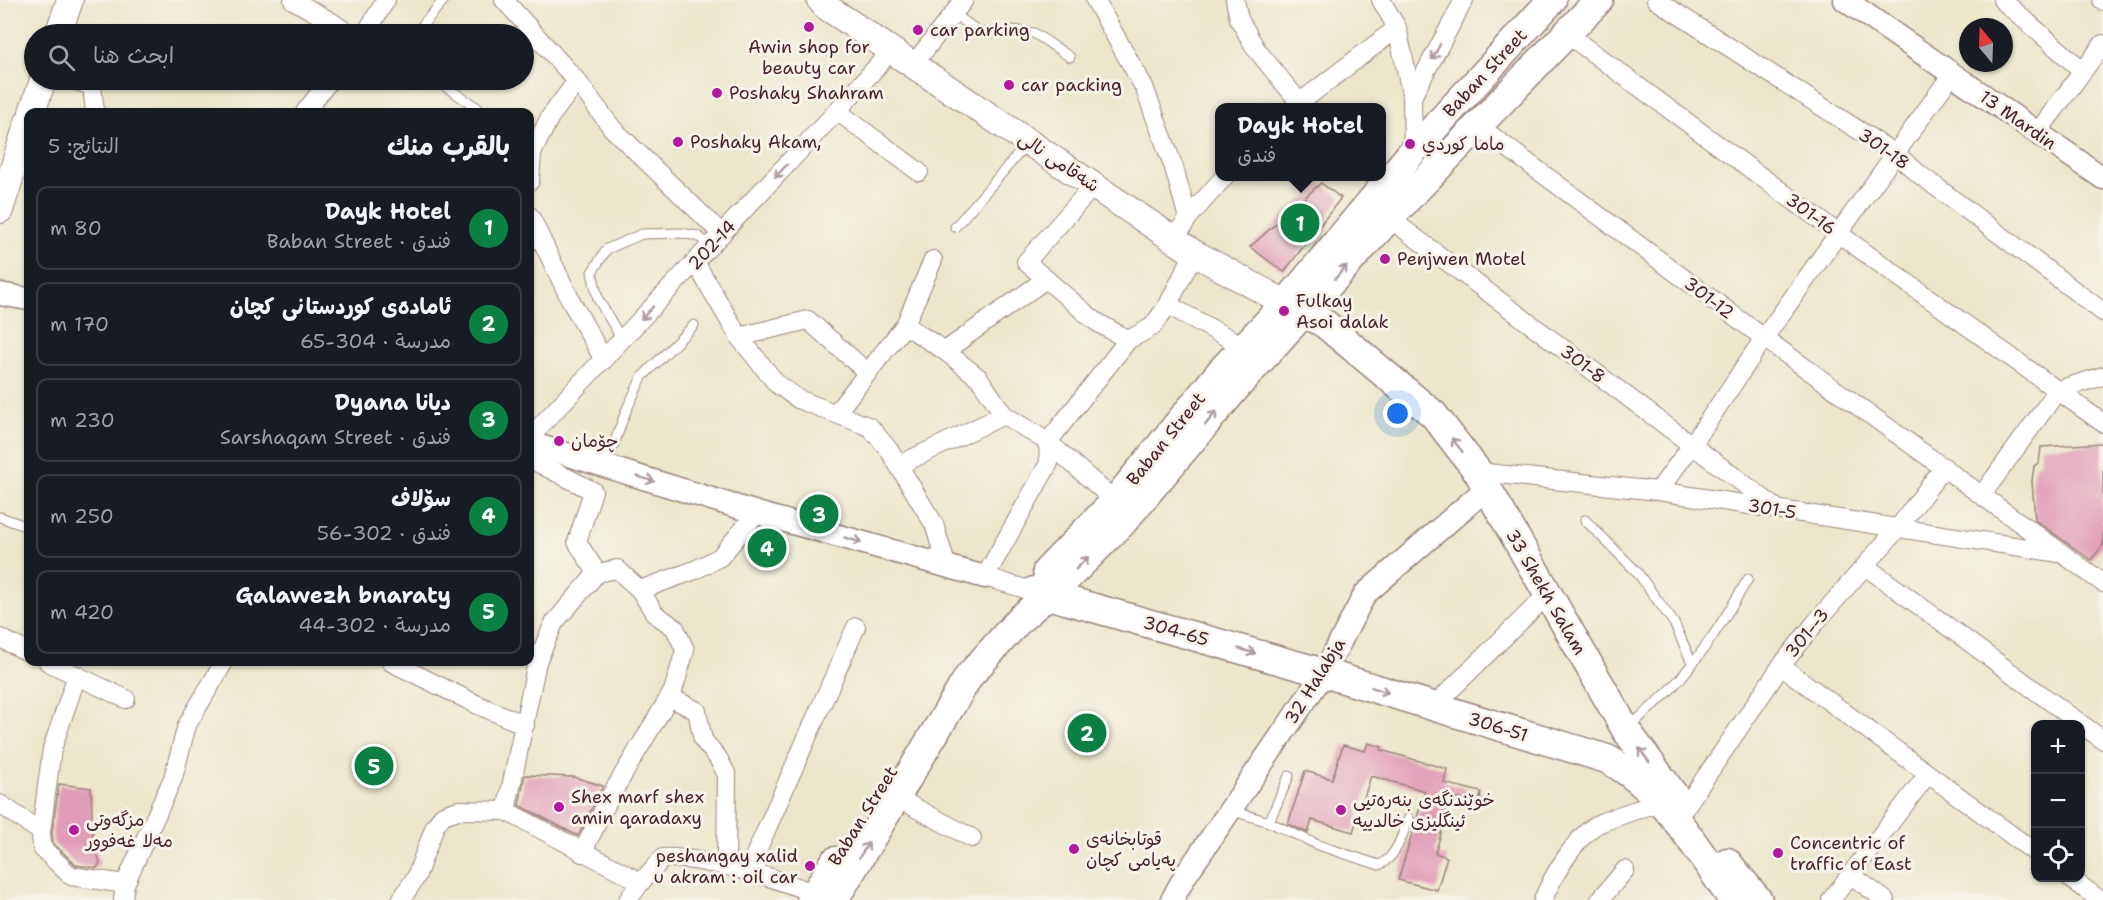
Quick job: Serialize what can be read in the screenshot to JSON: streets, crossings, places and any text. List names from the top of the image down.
{
  "streets": {
    "main road": [
      "Baban Street",
      "شەقامی نالی",
      "33 Shekh Salam",
      "304-65",
      "306-51"
    ],
    "street": [
      "13 Mardin",
      "301-18",
      "301-16",
      "202-14",
      "301-12",
      "301-8",
      "301-5",
      "301--3",
      "32 Halabja"
    ]
  },
  "crossings": [
    ["Baban Street", "شەقامی نالی"],
    ["Baban Street", "33 Shekh Salam"],
    ["Baban Street", "304-65"],
    ["شەقامی نالی", "202-14"],
    ["شەقامی نالی", "33 Shekh Salam"],
    ["301-12", "301-5"],
    ["301-12", "301--3"],
    ["301-8", "301-5"],
    ["301-5", "33 Shekh Salam"],
    ["301-5", "301--3"],
    ["301-5", "32 Halabja"],
    ["33 Shekh Salam", "301--3"],
    ["33 Shekh Salam", "32 Halabja"],
    ["33 Shekh Salam", "306-51"],
    ["304-65", "32 Halabja"],
    ["304-65", "306-51"],
    ["301--3", "306-51"],
    ["32 Halabja", "306-51"]
  ],
  "one_way": ["202-14", "33 Shekh Salam", "304-65"],
  "places": [
    "Awin shop for beauty car",
    "car parking",
    "car packing",
    "Poshaky Shahram",
    "Poshaky Akam,",
    "ماما كوردي",
    "Penjwen Motel",
    "Fulkay Asoi dalak",
    "چۆمان",
    "Shex marf shex amin qaradaxy",
    "خوێندنگەی بنەڕەتیی ئینگلیزی خالدییە",
    "مزگەوتی مەلا غەفوور",
    "قوتابخانەی پەیامی کچان",
    "Concentric of traffic of East",
    "peshangay xalid u akram : oil car"
  ],
  "north": "top",
  "page": {
    "search": "ابحث هنا",
    "popup": ["Dayk Hotel", "فندق"],
    "heading": ["بالقرب منك", "النتائج: 5"],
    "list": [
      {
        "mark": "1",
        "name": "Dayk Hotel",
        "note": "فندق · Baban Street",
        "value": "80 m"
      },
      {
        "mark": "2",
        "name": "ئامادەی کوردستانی کچان",
        "note": "مدرسة · 304-65",
        "value": "170 m"
      },
      {
        "mark": "3",
        "name": "دیانا Dyana",
        "note": "فندق · Sarshaqam Street",
        "value": "230 m"
      },
      {
        "mark": "4",
        "name": "سۆلاف",
        "note": "فندق · 302-56",
        "value": "250 m"
      },
      {
        "mark": "5",
        "name": "Galawezh bnaraty",
        "note": "مدرسة · 302-44",
        "value": "420 m"
      }
    ],
    "pins": [
      "1",
      "3",
      "4",
      "2",
      "5"
    ],
    "map_buttons": ["+", "−"]
  }
}
